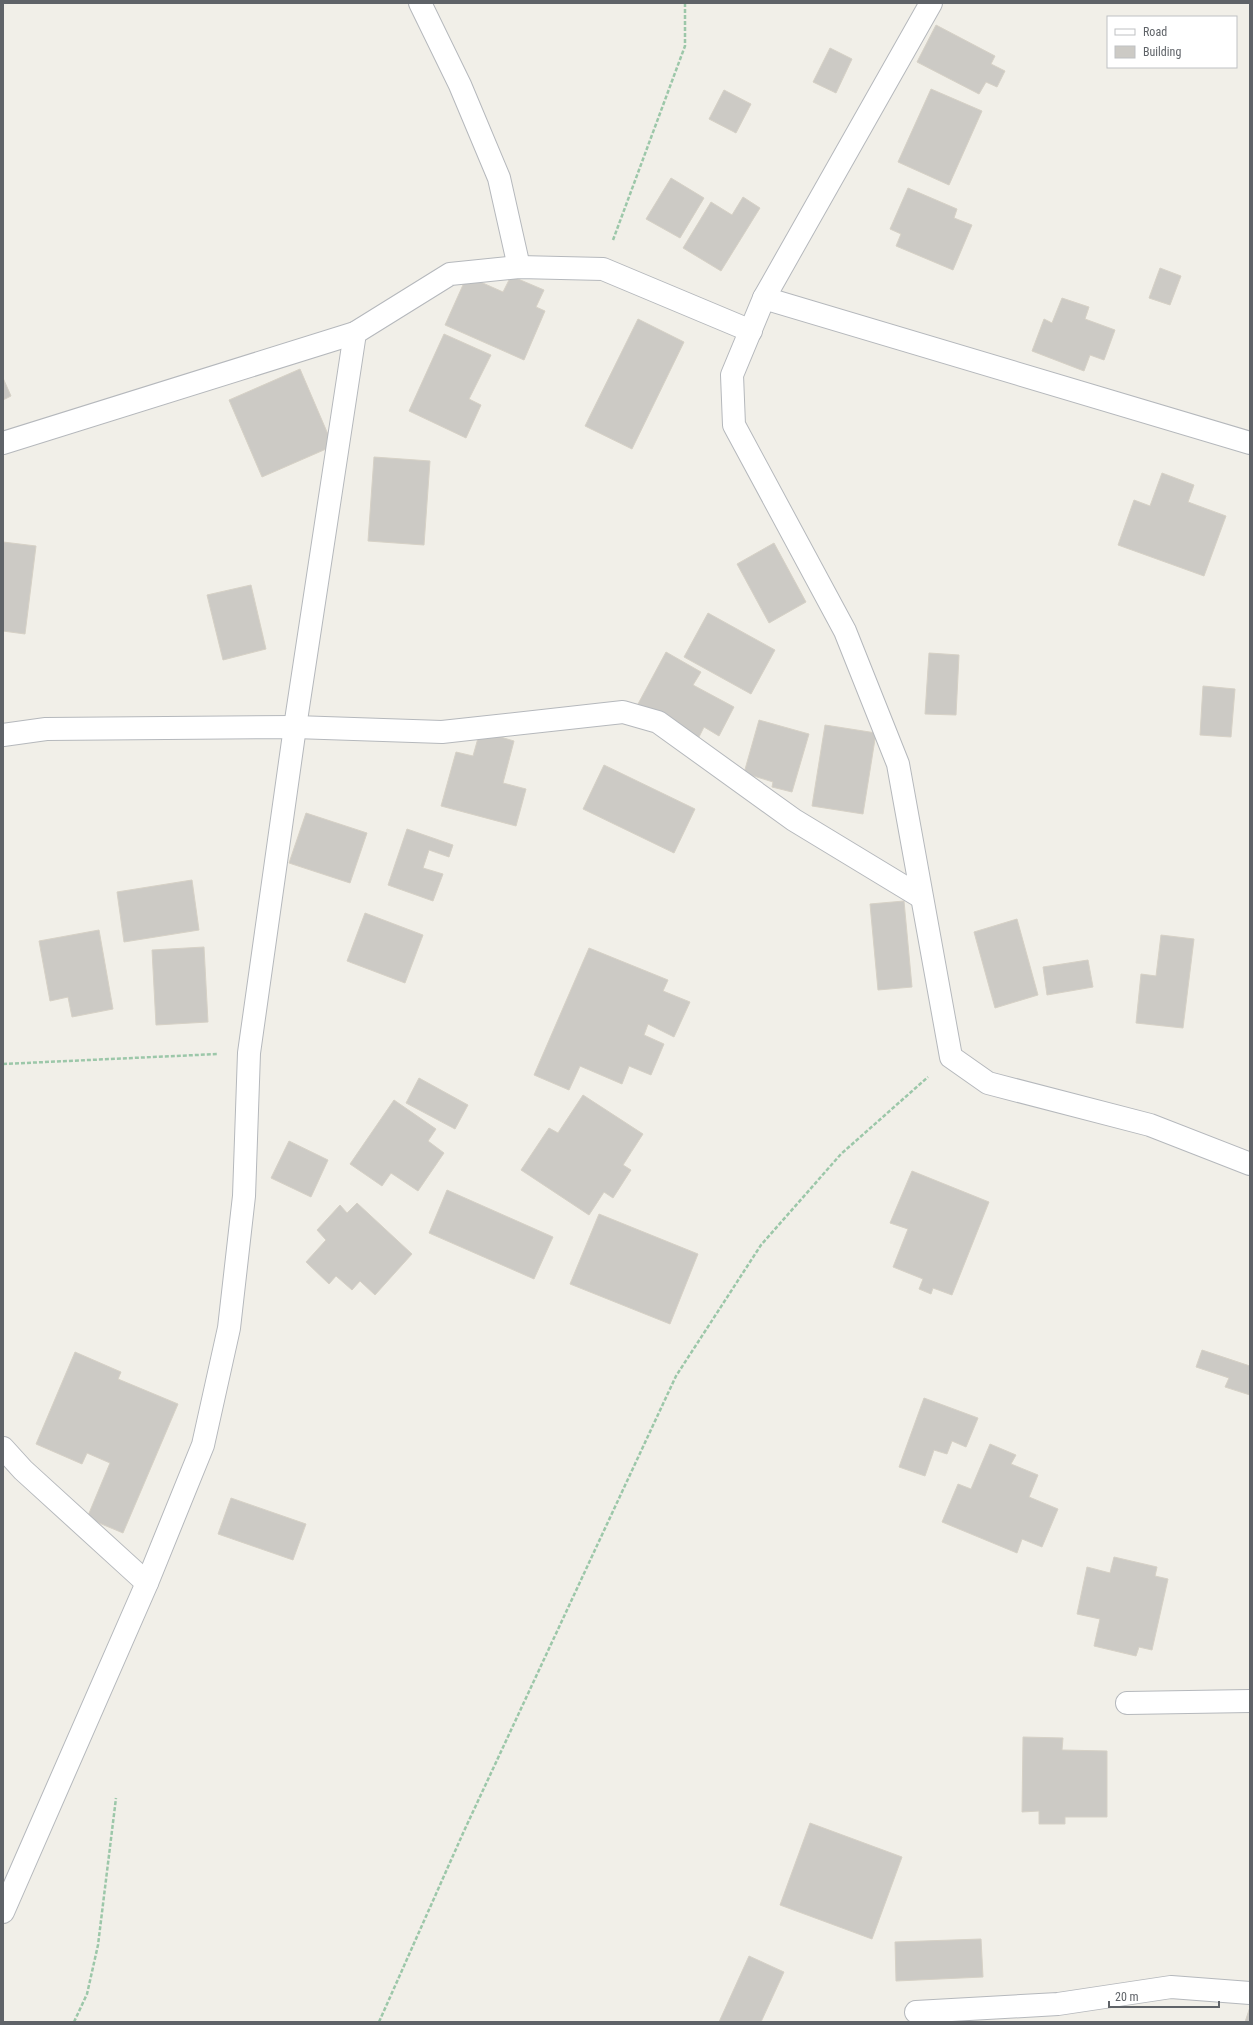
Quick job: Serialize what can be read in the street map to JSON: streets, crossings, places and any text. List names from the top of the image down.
{
  "legend": ["Road", "Building"],
  "scale_bar": "20 m"
}
